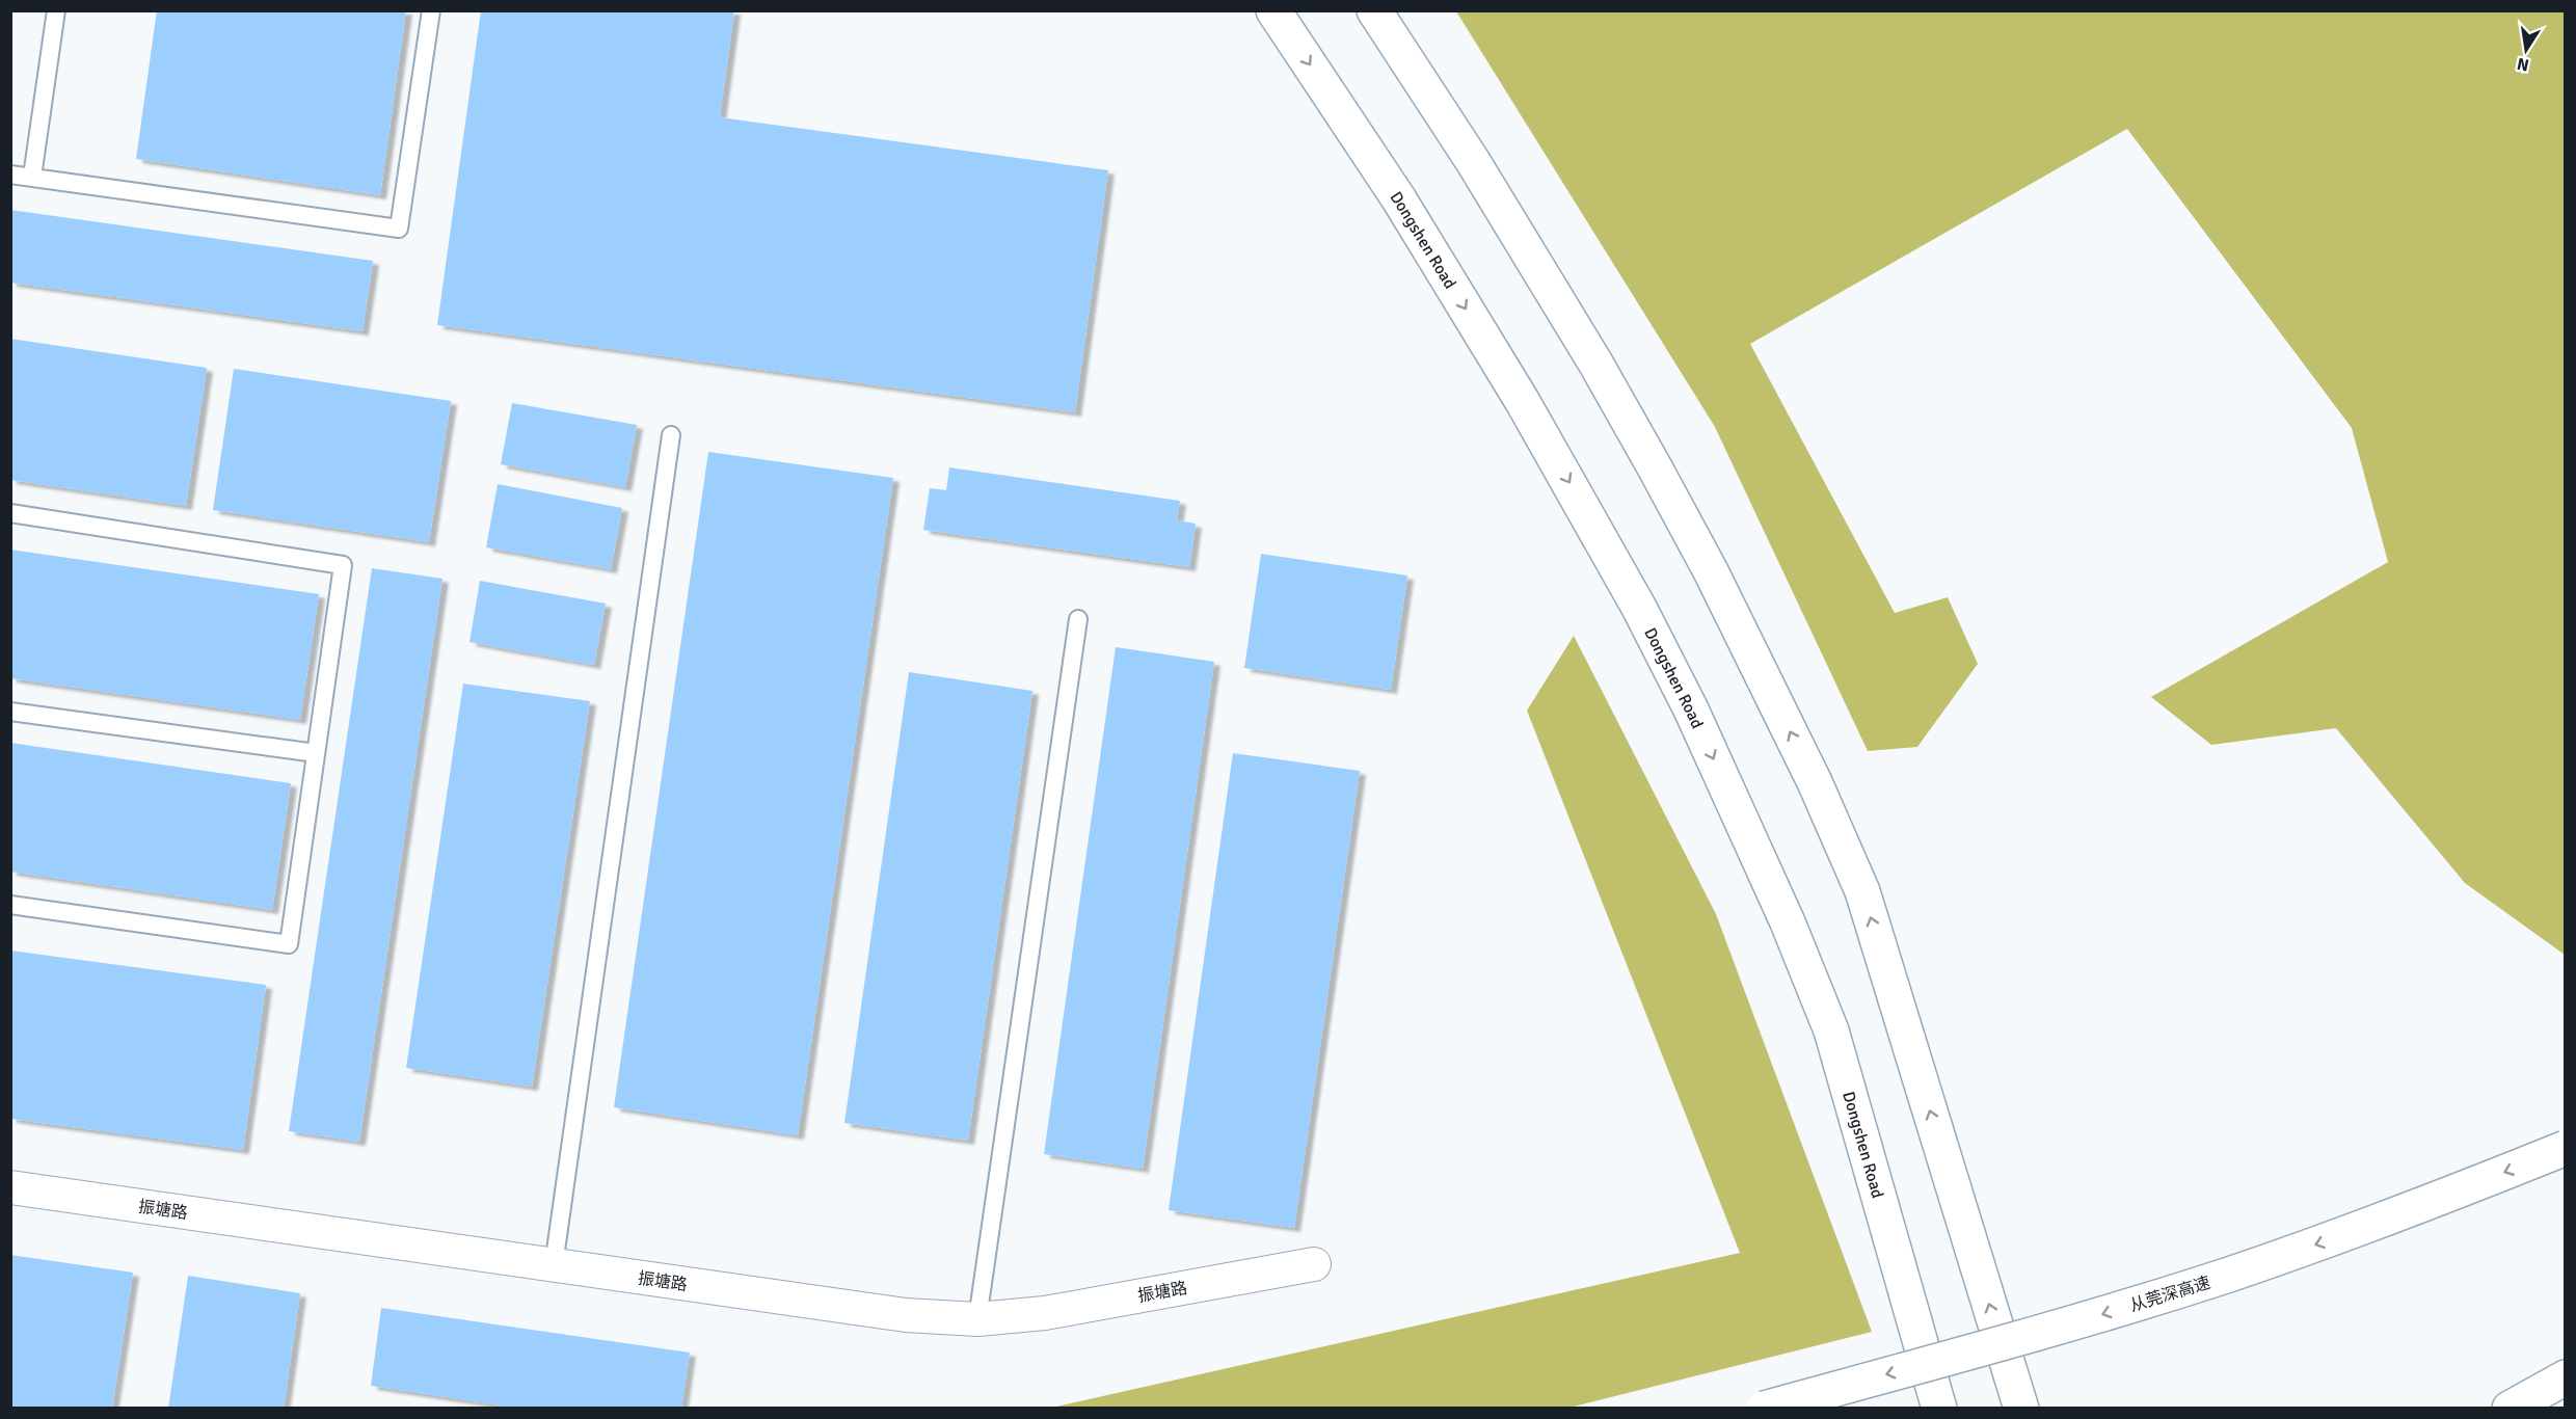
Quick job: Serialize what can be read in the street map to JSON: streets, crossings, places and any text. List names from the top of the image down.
{
  "streets": {
    "highway": ["Dongshen Road", "从莞深高速"],
    "street": ["振塘路"]
  },
  "one_way": ["从莞深高速"],
  "north": "bottom"
}
